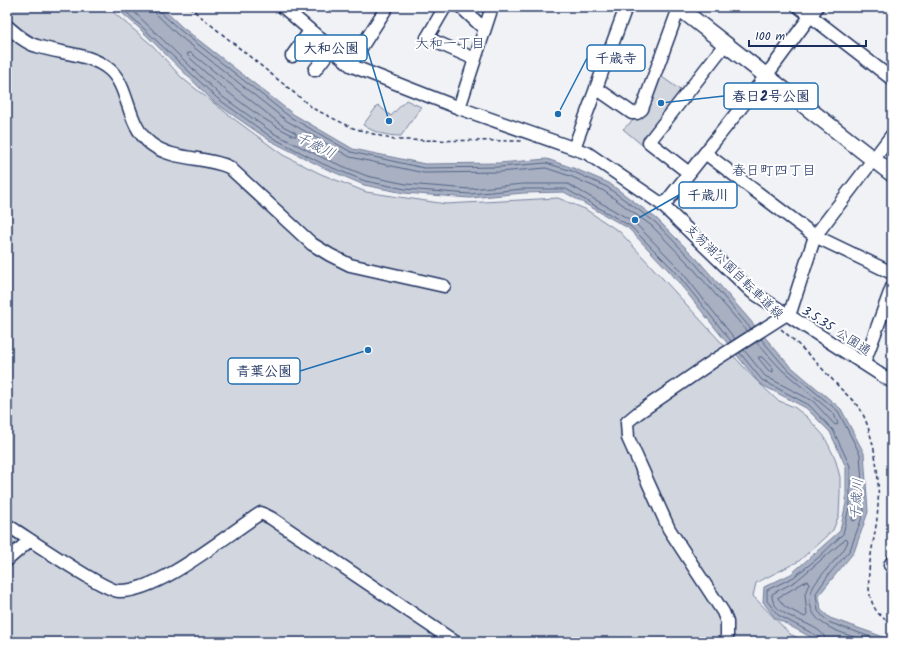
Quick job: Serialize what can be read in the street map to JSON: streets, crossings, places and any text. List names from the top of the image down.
{
  "streets": {
    "street": ["3.5.35 公園通"],
    "path": ["支笏湖公園自転車道線"]
  },
  "districts": ["大和一丁目", "春日町四丁目"],
  "water": ["千歳川"],
  "places": [
    "春日2号公園",
    "千歳寺",
    "大和公園",
    "千歳川",
    "青葉公園"
  ],
  "scale_bar": "100 m"
}
